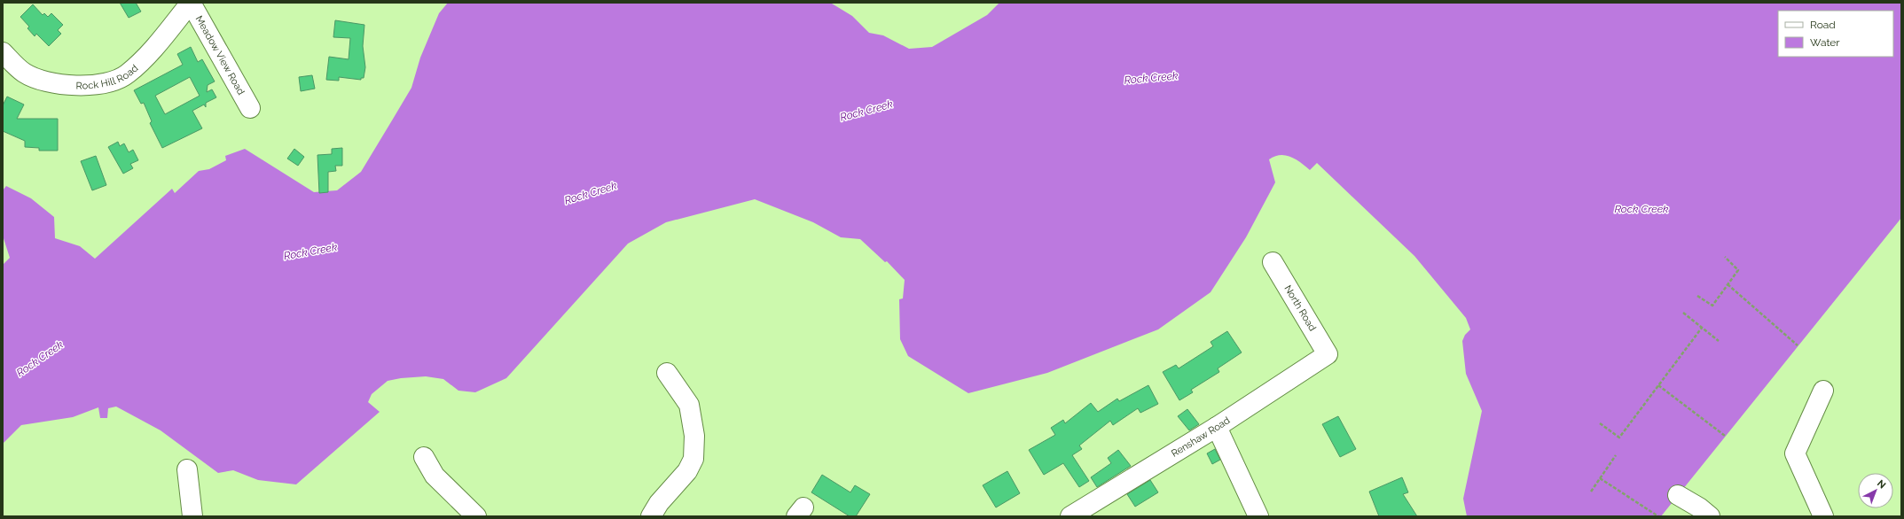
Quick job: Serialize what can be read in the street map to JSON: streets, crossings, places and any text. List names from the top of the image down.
{
  "streets": {
    "street": [
      "Meadow View Road",
      "Rock Hill Road",
      "North Road",
      "Renshaw Road"
    ]
  },
  "crossings": [
    ["Meadow View Road", "Rock Hill Road"],
    ["North Road", "Renshaw Road"]
  ],
  "water": ["Rock Creek"],
  "legend": ["Road", "Water"],
  "north": "top right"
}
